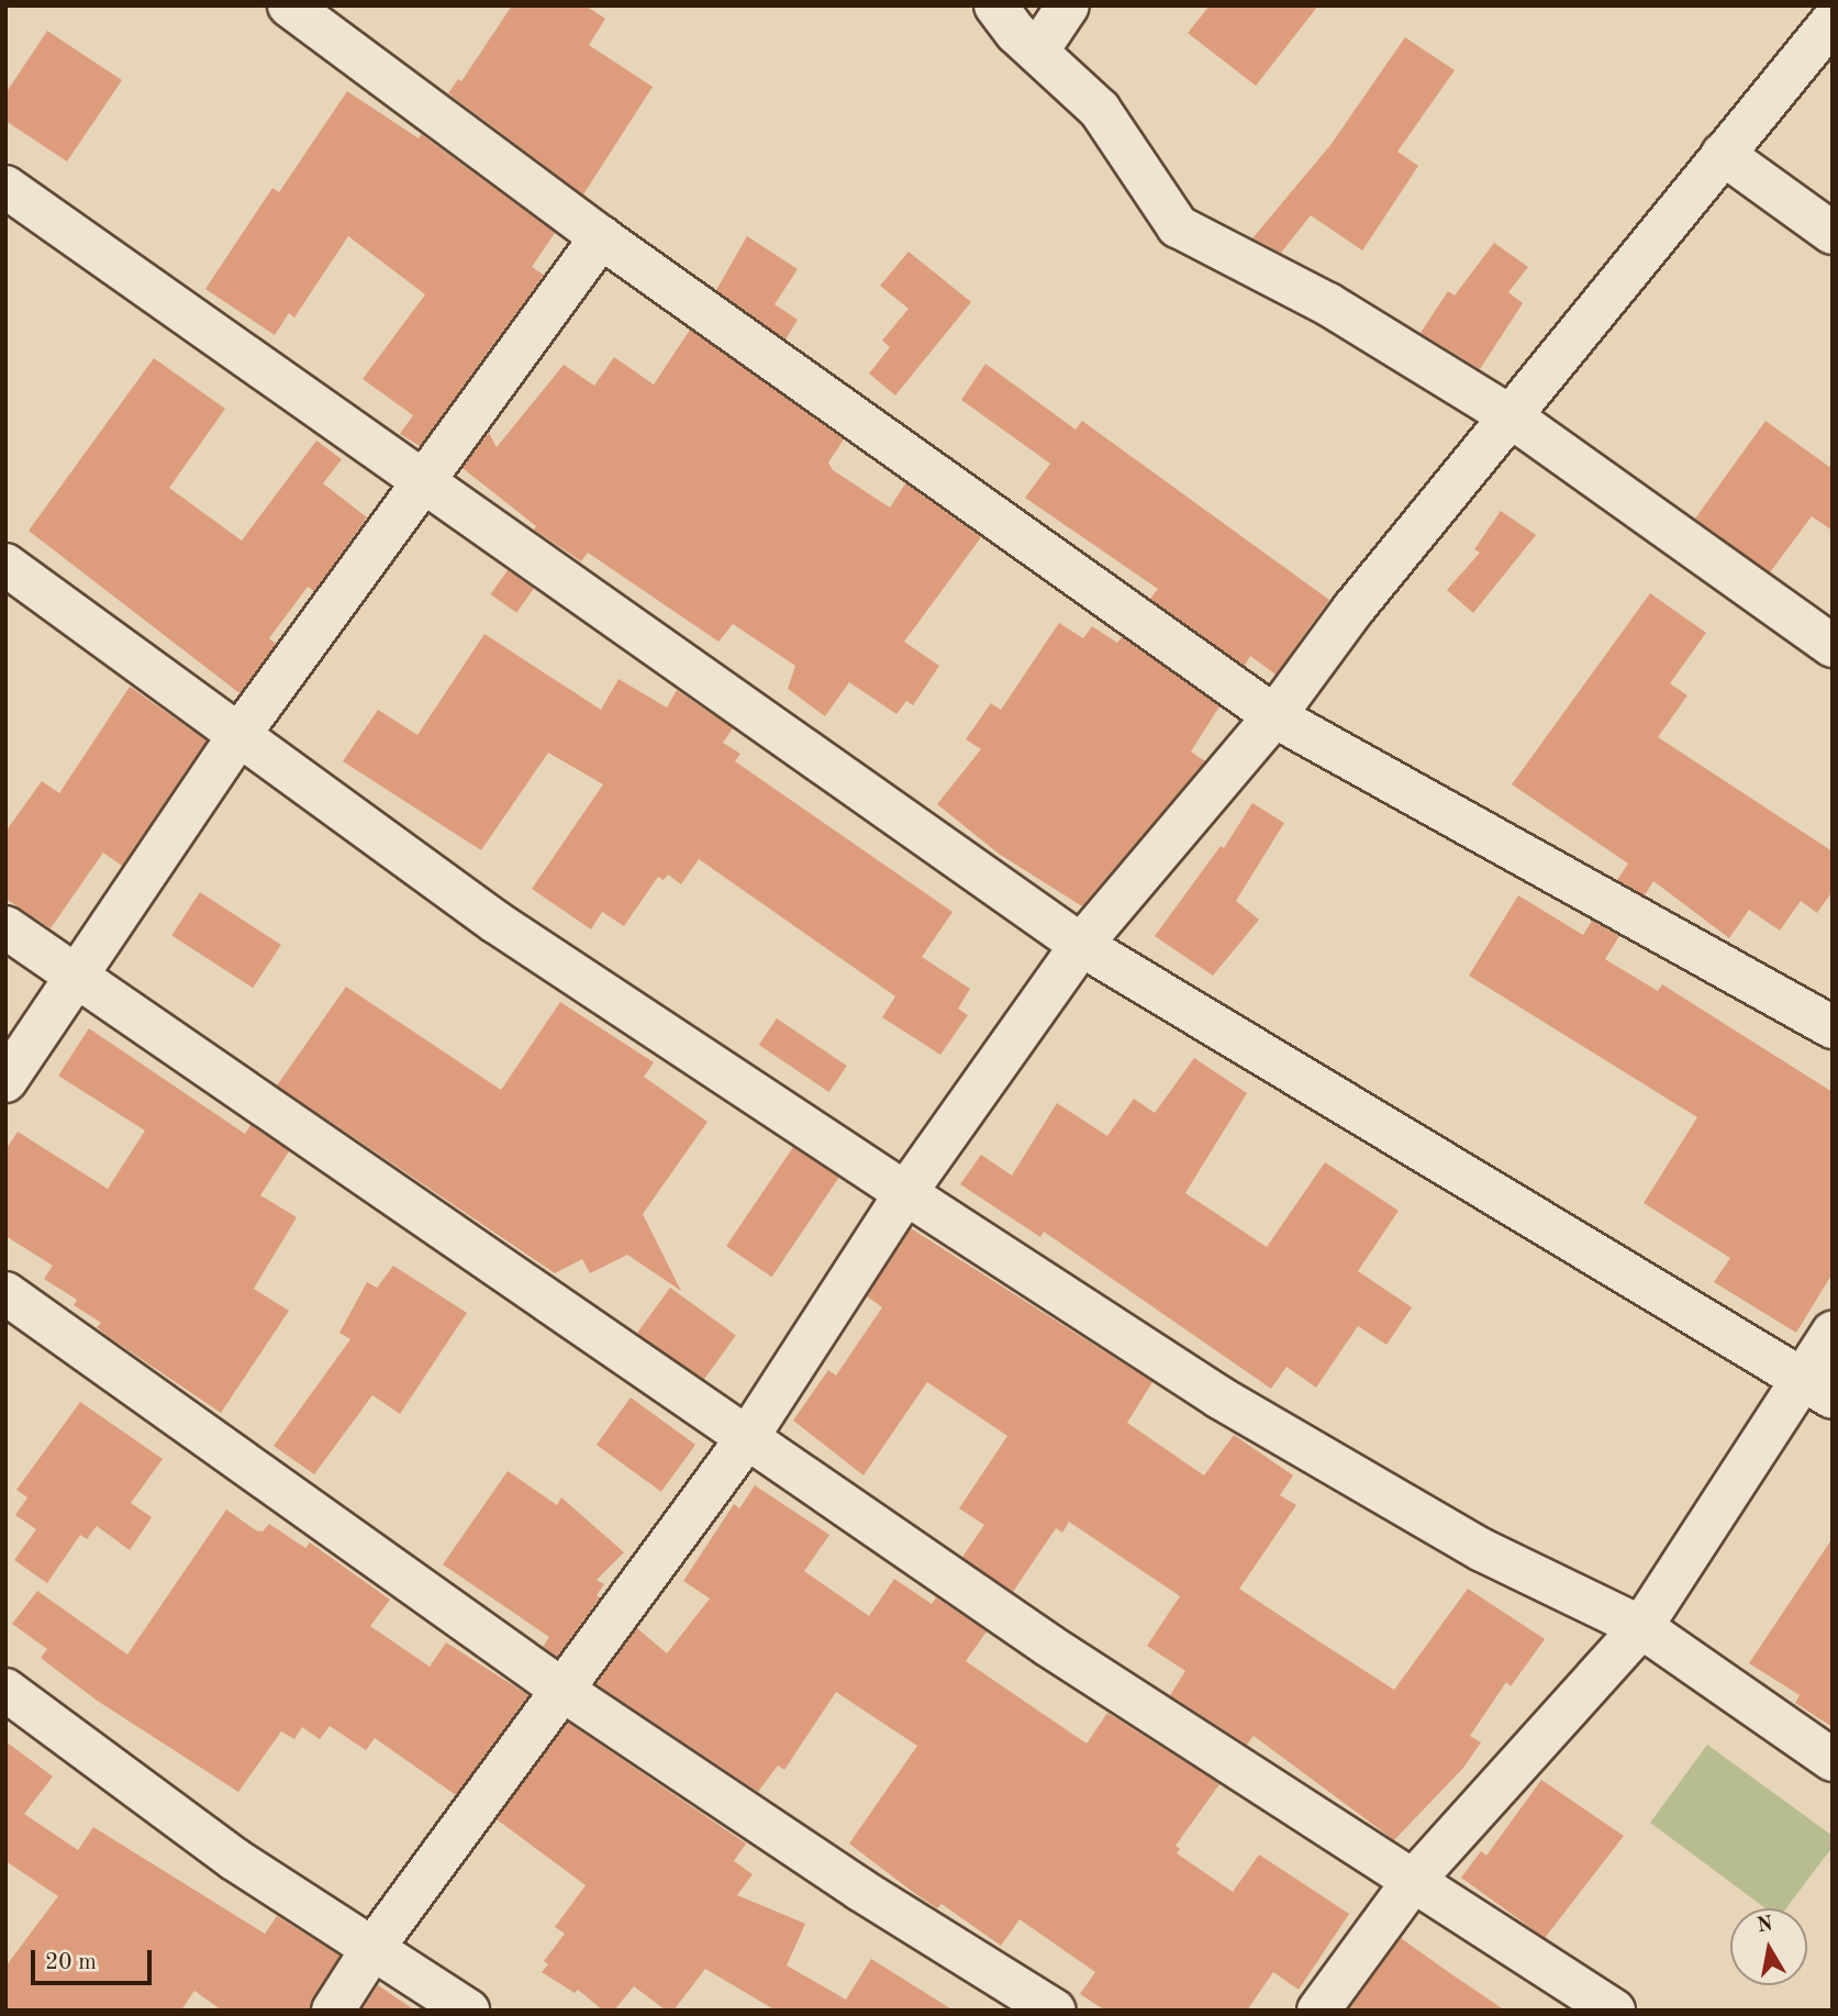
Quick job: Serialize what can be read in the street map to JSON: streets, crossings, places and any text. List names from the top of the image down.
{
  "scale_bar": "20 m",
  "north": "top"
}
